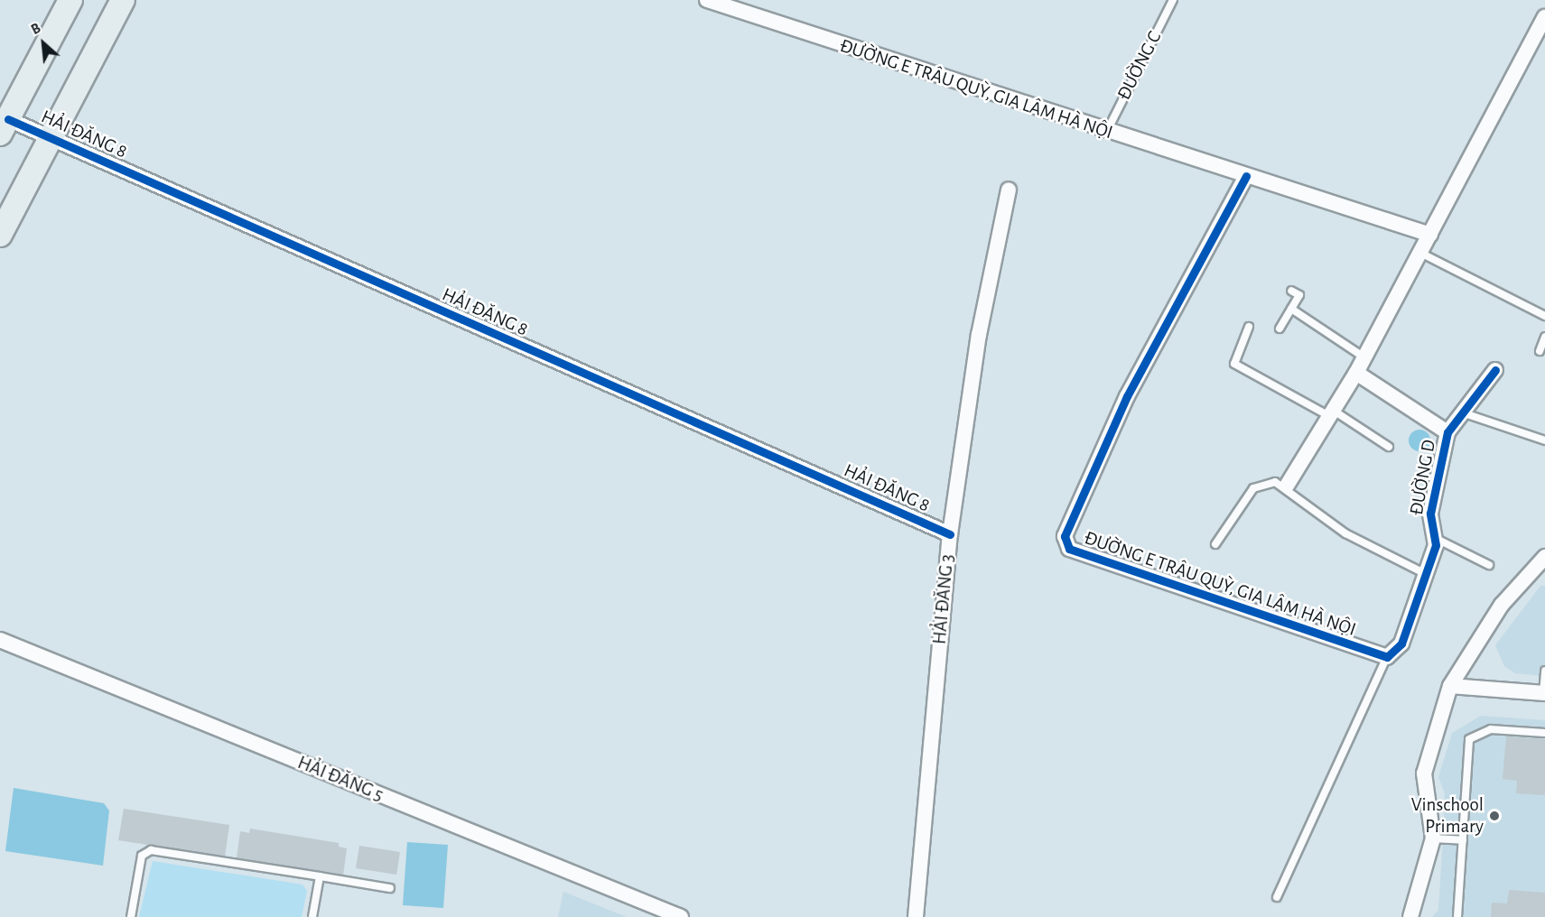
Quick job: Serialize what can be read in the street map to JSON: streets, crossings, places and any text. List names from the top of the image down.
{
  "streets": {
    "street": [
      "ĐƯỜNG E TRÂU QUỲ, GIA LÂM HÀ NỘI",
      "HẢI ĐĂNG 8",
      "ĐƯỜNG D",
      "HẢI ĐĂNG 3",
      "HẢI ĐĂNG 5"
    ],
    "lane": ["ĐƯỜNG C"]
  },
  "crossings": [
    ["ĐƯỜNG C", "ĐƯỜNG E TRÂU QUỲ, GIA LÂM HÀ NỘI"],
    ["ĐƯỜNG E TRÂU QUỲ, GIA LÂM HÀ NỘI", "ĐƯỜNG D"],
    ["HẢI ĐĂNG 8", "HẢI ĐĂNG 3"]
  ],
  "places": ["Vinschool Primary"],
  "north": "top left"
}
